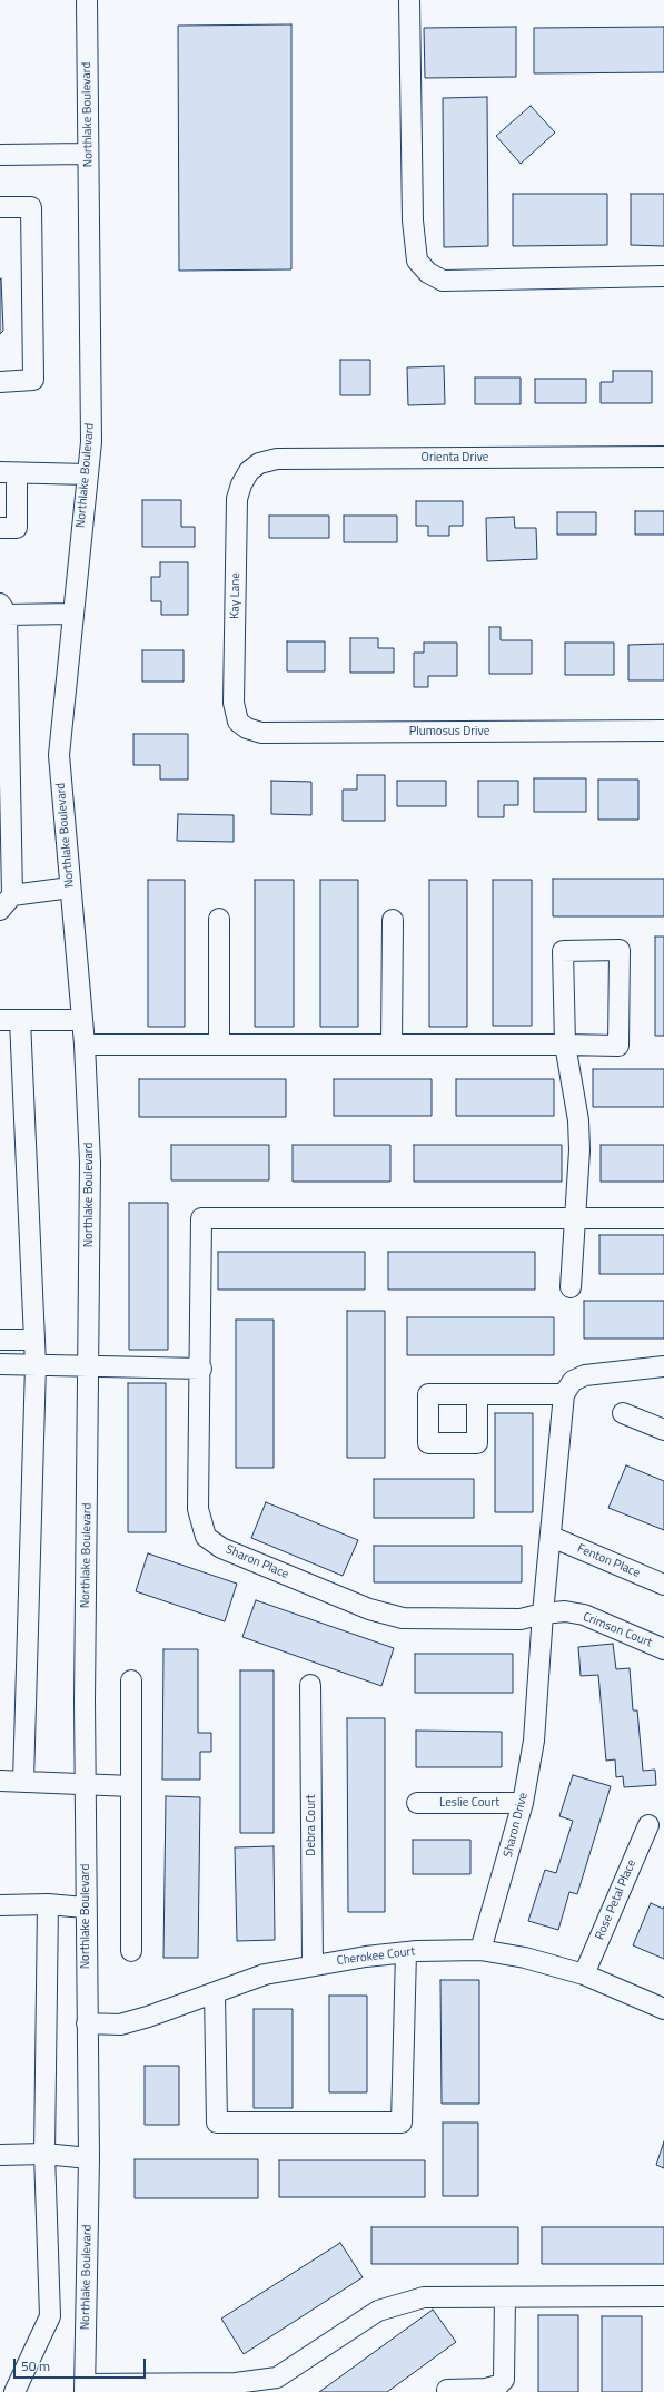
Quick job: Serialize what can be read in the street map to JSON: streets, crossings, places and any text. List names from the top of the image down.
{
  "streets": {
    "street": [
      "Northlake Boulevard",
      "Orienta Drive",
      "Kay Lane",
      "Plumosus Drive",
      "Fenton Place",
      "Sharon Place",
      "Crimson Court",
      "Leslie Court",
      "Debra Court",
      "Sharon Drive",
      "Rose Petal Place",
      "Cherokee Court"
    ]
  },
  "crossings": [
    ["Northlake Boulevard", "Cherokee Court"],
    ["Orienta Drive", "Kay Lane"],
    ["Kay Lane", "Plumosus Drive"],
    ["Sharon Place", "Crimson Court"],
    ["Sharon Place", "Sharon Drive"],
    ["Crimson Court", "Sharon Drive"],
    ["Leslie Court", "Sharon Drive"],
    ["Debra Court", "Cherokee Court"],
    ["Sharon Drive", "Cherokee Court"],
    ["Rose Petal Place", "Cherokee Court"]
  ],
  "scale_bar": "50 m"
}
